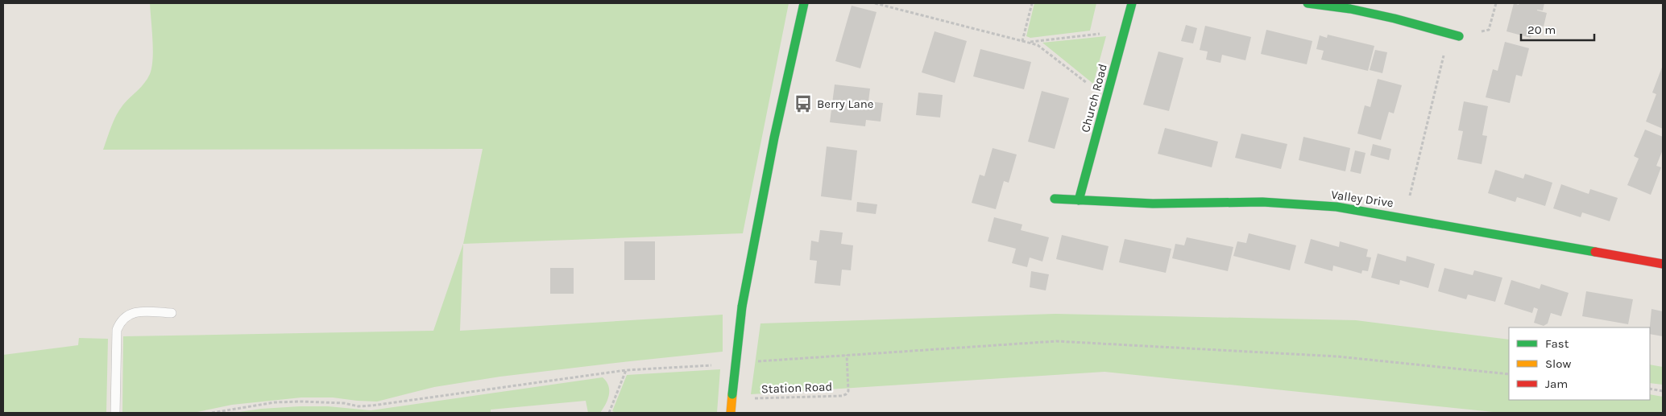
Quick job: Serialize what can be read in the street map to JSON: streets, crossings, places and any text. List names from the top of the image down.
{
  "streets": {
    "street": ["Church Road", "Valley Drive"],
    "path": ["Station Road"]
  },
  "crossings": [
    ["Church Road", "Valley Drive"]
  ],
  "places": {
    "bus stop": ["Berry Lane"]
  },
  "legend": ["Fast", "Slow", "Jam"],
  "scale_bar": "20 m"
}
